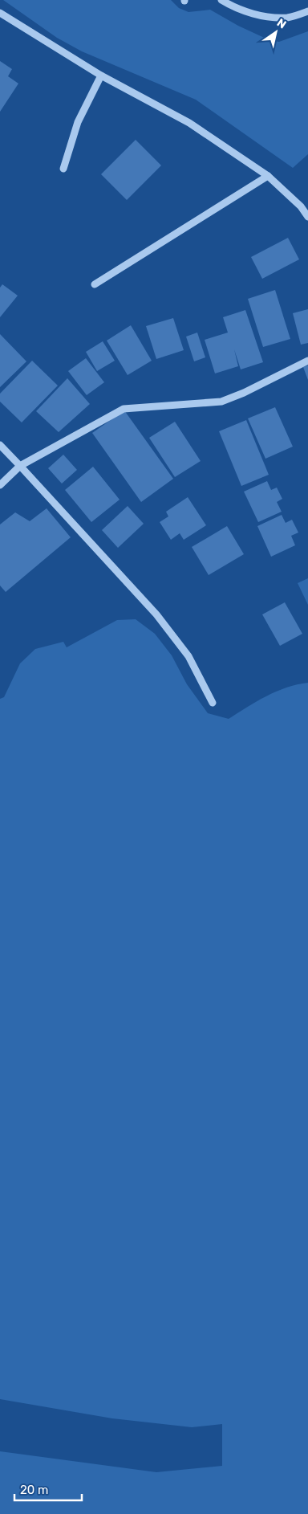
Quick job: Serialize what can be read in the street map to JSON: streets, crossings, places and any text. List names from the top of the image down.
{
  "scale_bar": "20 m",
  "north": "top right"
}
